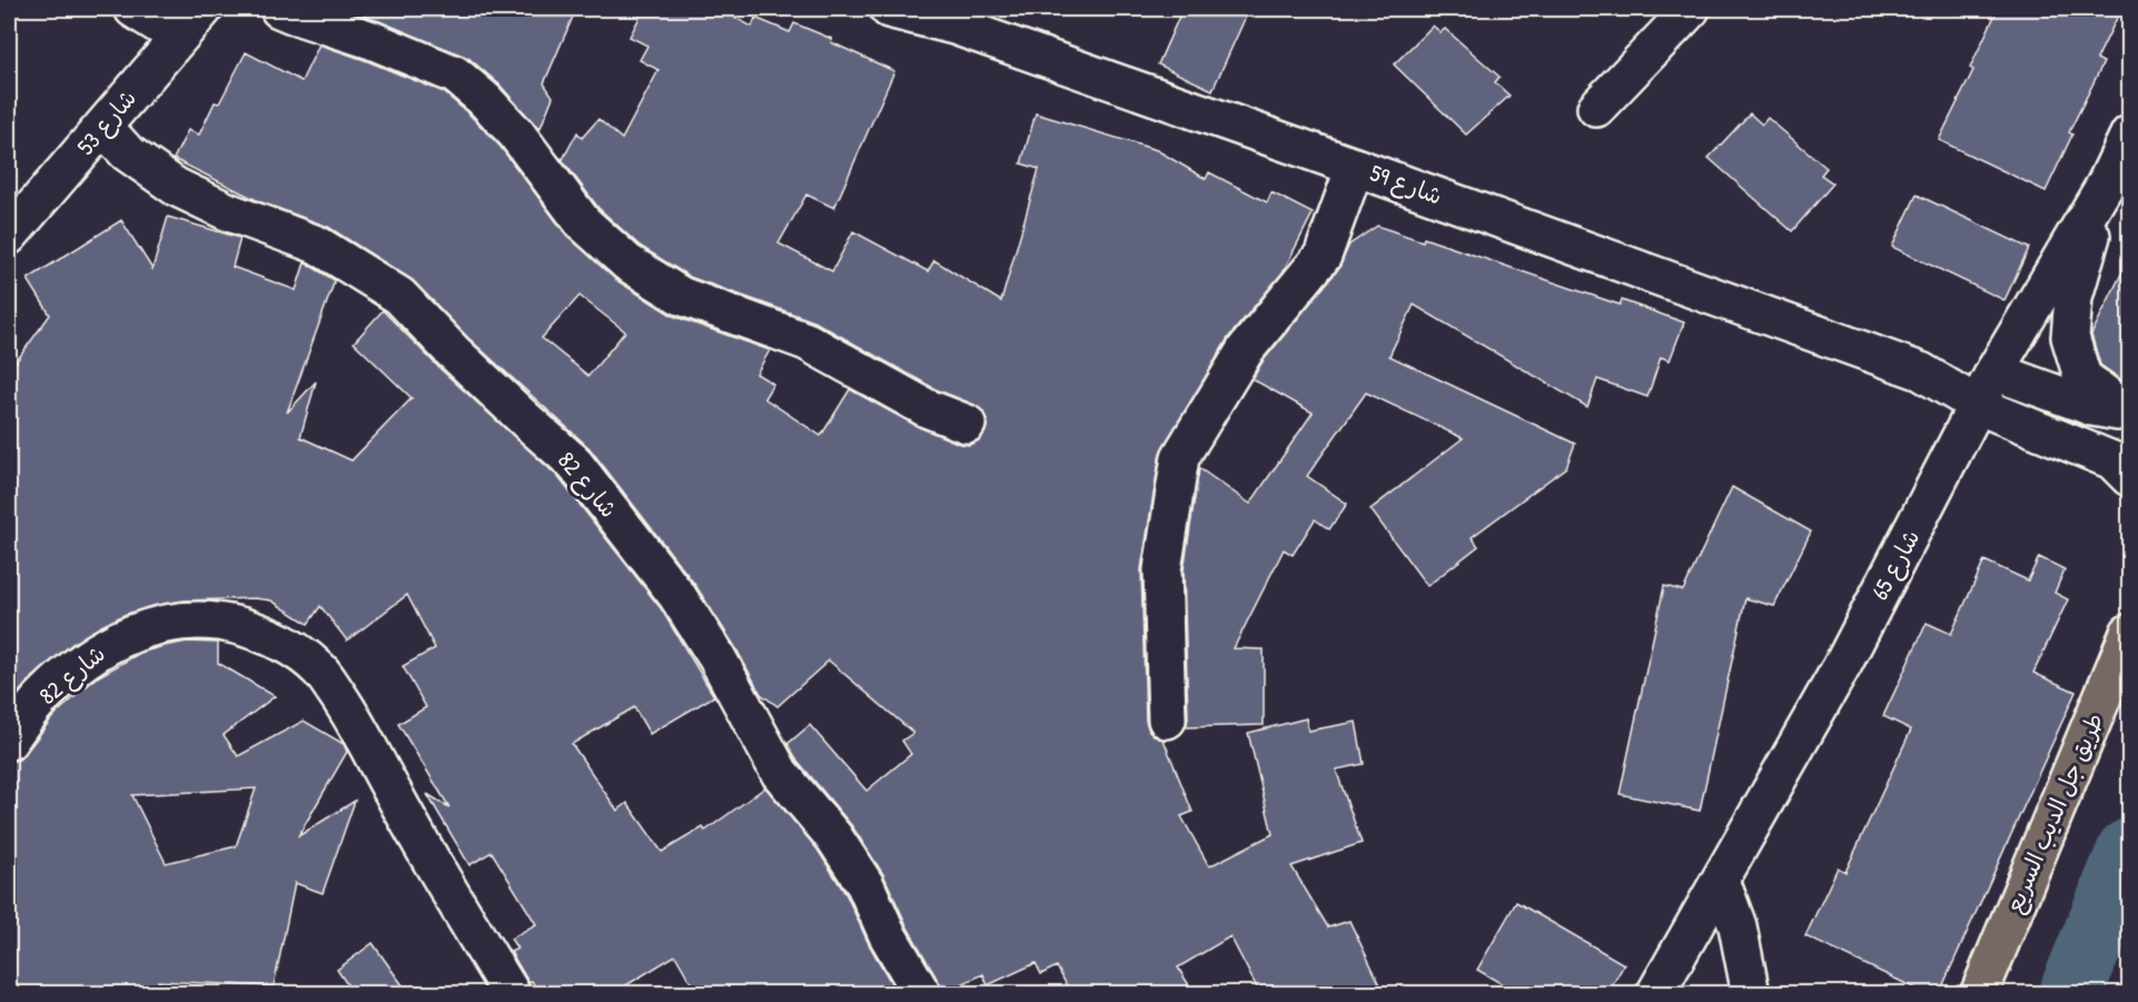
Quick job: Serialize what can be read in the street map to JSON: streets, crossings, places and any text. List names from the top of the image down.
{
  "streets": {
    "highway": ["طريق جل الديب السريع"],
    "street": [
      "شارع 53",
      "شارع 59",
      "شارع 82",
      "شارع 65"
    ]
  },
  "crossings": [
    ["شارع 53", "شارع 82"],
    ["شارع 59", "شارع 65"]
  ]
}
